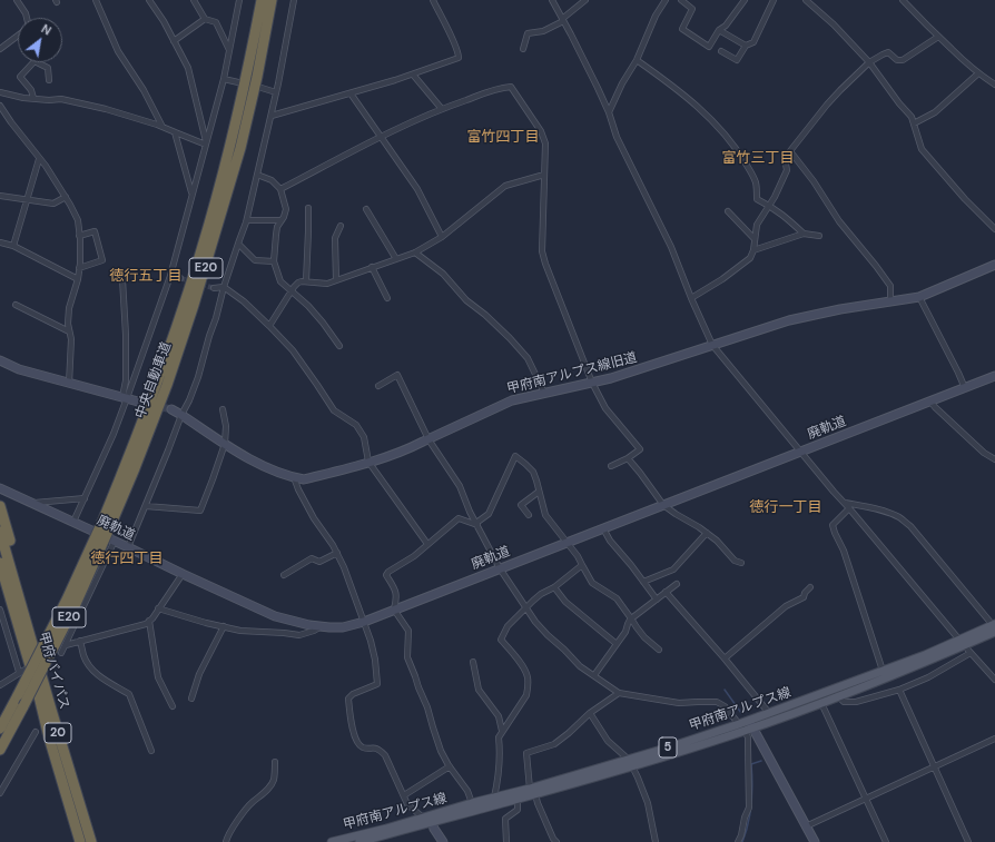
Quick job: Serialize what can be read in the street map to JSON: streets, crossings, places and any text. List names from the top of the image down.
{
  "streets": {
    "highway": [
      "E20",
      "中央自動車道",
      "甲府バイパス",
      "20"
    ],
    "main road": ["甲府南アルプス線", "5"],
    "street": ["甲府南アルプス線旧道", "廃軌道"]
  },
  "districts": [
    "富竹四丁目",
    "富竹三丁目",
    "徳行五丁目",
    "徳行一丁目",
    "徳行四丁目"
  ],
  "north": "top right"
}
